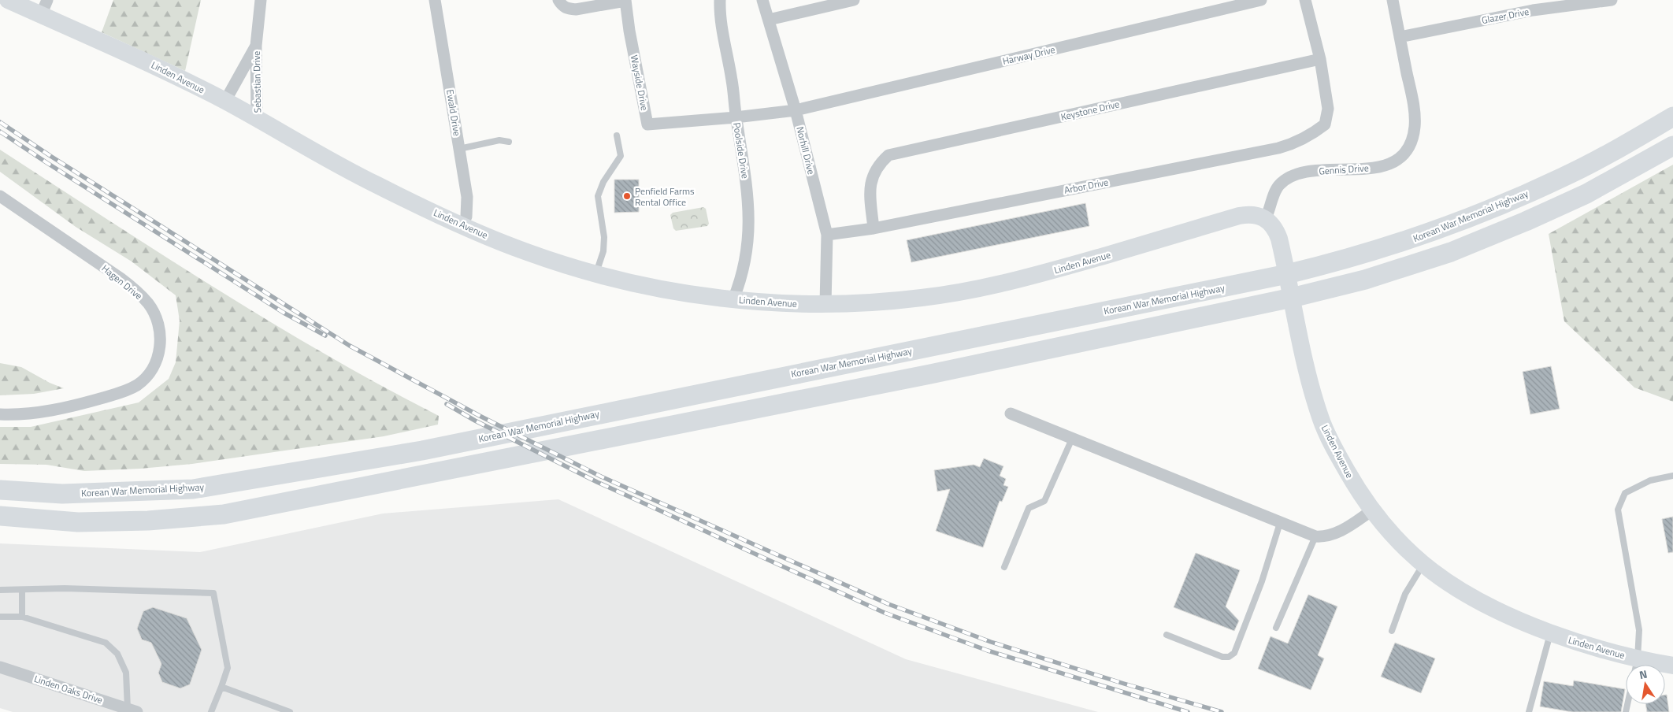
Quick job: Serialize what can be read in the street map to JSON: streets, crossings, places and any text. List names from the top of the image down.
{
  "streets": {
    "main road": ["Korean War Memorial Highway"],
    "street": [
      "Glazer Drive",
      "Harway Drive",
      "Linden Avenue",
      "Sebastian Drive",
      "Wayside Drive",
      "Keystone Drive",
      "Ewald Drive",
      "Poolside Drive",
      "Norhill Drive",
      "Gennis Drive",
      "Arbor Drive",
      "Hagen Drive",
      "Linden Oaks Drive"
    ]
  },
  "crossings": [
    ["Glazer Drive", "Gennis Drive"],
    ["Harway Drive", "Wayside Drive"],
    ["Harway Drive", "Poolside Drive"],
    ["Harway Drive", "Norhill Drive"],
    ["Linden Avenue", "Sebastian Drive"],
    ["Linden Avenue", "Ewald Drive"],
    ["Linden Avenue", "Poolside Drive"],
    ["Linden Avenue", "Norhill Drive"],
    ["Linden Avenue", "Gennis Drive"],
    ["Linden Avenue", "Korean War Memorial Highway"],
    ["Wayside Drive", "Poolside Drive"],
    ["Keystone Drive", "Arbor Drive"],
    ["Norhill Drive", "Arbor Drive"]
  ],
  "places": ["Penfield Farms Rental Office"],
  "north": "top"
}
